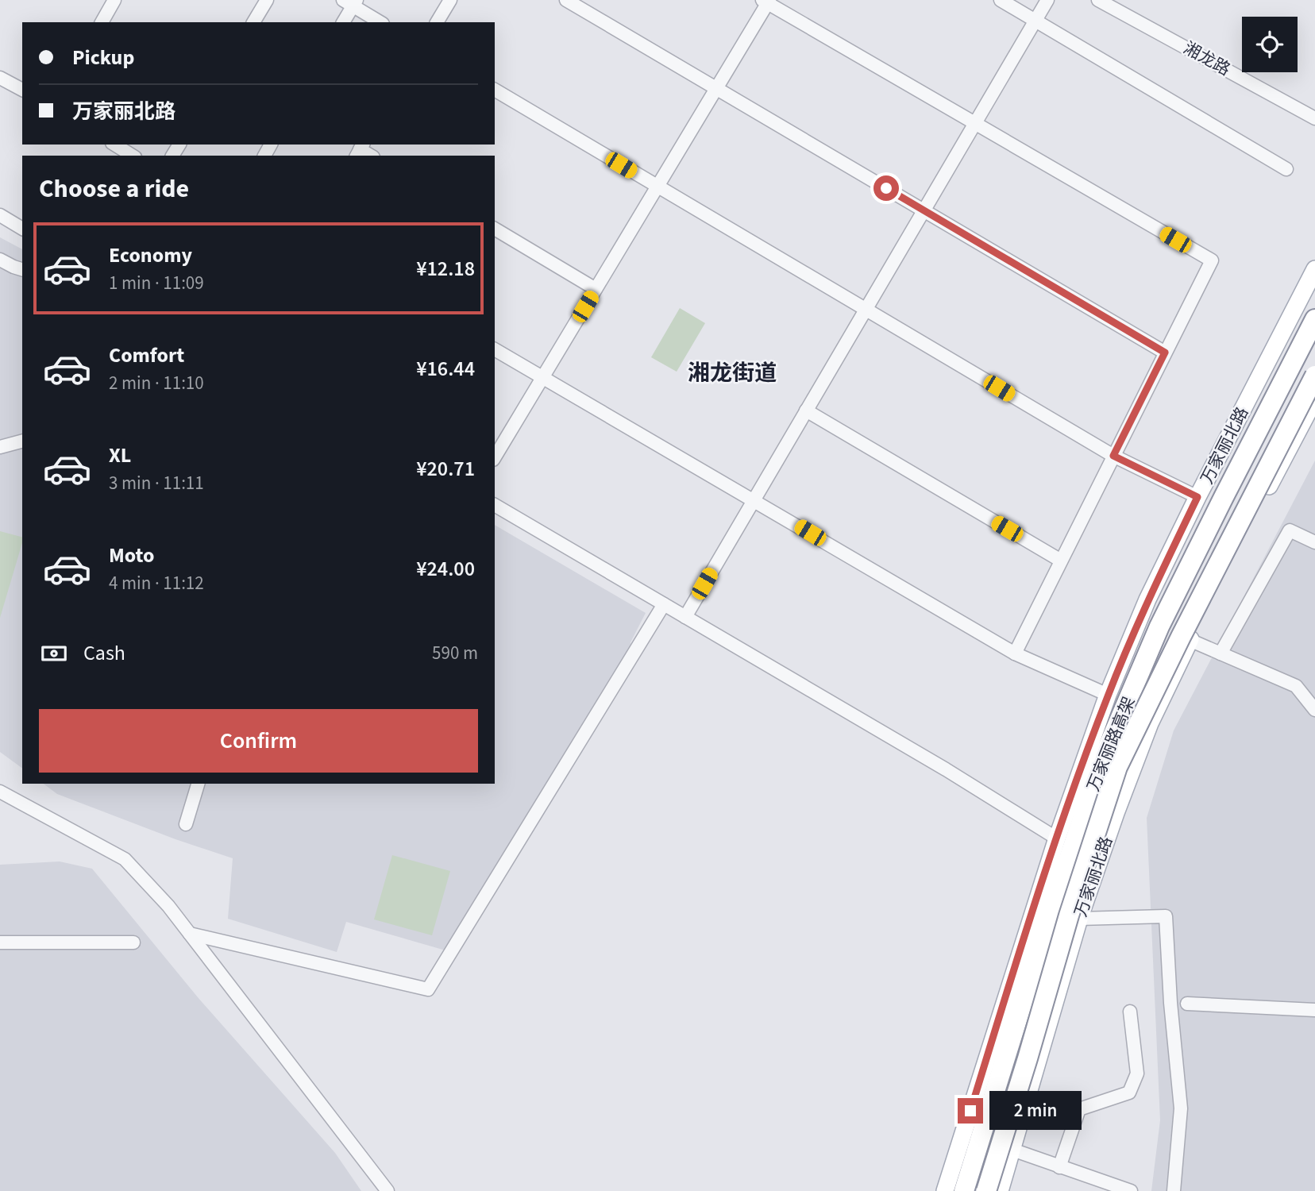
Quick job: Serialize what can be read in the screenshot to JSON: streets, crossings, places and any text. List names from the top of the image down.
{
  "streets": {
    "highway": ["万家丽路高架"],
    "main road": ["万家丽北路"],
    "street": ["湘龙路"]
  },
  "districts": ["湘龙街道"],
  "page": {
    "banner": ["Pickup", "万家丽北路"],
    "heading": "Choose a ride",
    "list": [
      {
        "name": "Economy",
        "note": "1 min · 11:09",
        "value": "¥12.18"
      },
      {
        "name": "Comfort",
        "note": "2 min · 11:10",
        "value": "¥16.44"
      },
      {
        "name": "XL",
        "note": "3 min · 11:11",
        "value": "¥20.71"
      },
      {
        "name": "Moto",
        "note": "4 min · 11:12",
        "value": "¥24.00"
      }
    ],
    "pay": ["Cash", "590 m"],
    "buttons": "Confirm",
    "bubble": "2 min"
  }
}
